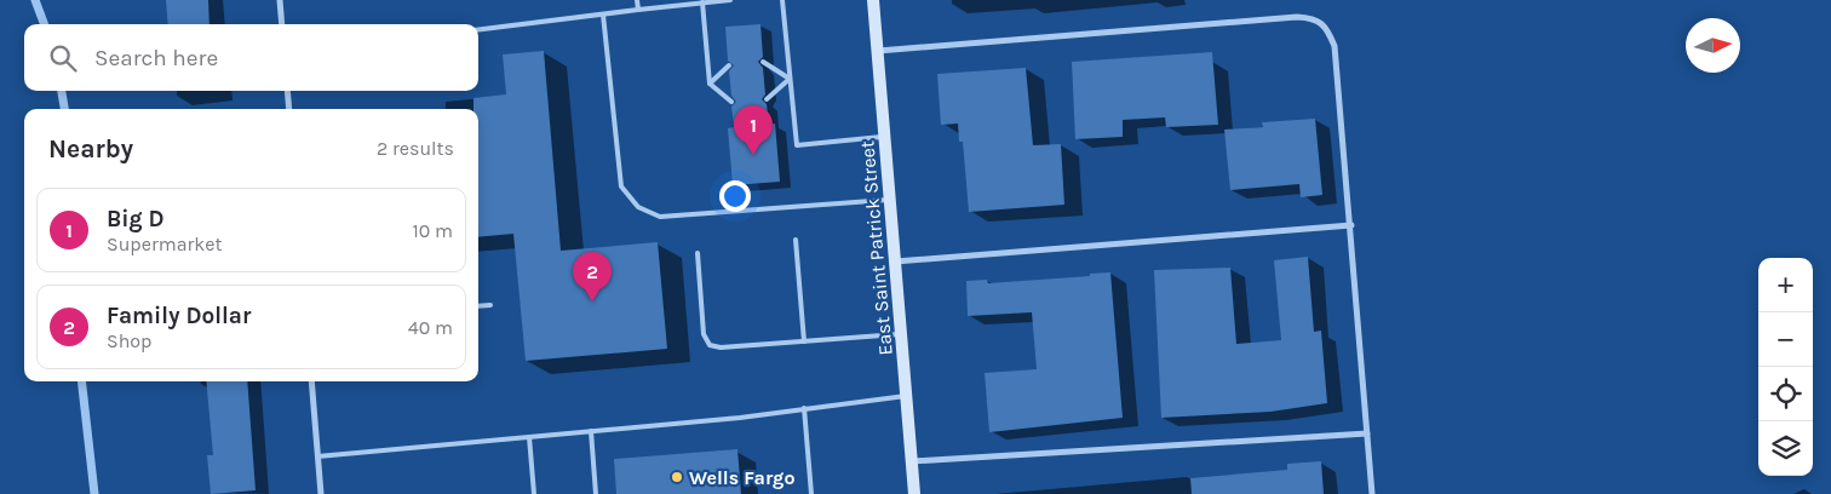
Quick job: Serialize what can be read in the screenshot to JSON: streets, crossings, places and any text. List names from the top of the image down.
{
  "streets": {
    "main road": ["East Saint Patrick Street"]
  },
  "places": ["Wells Fargo"],
  "north": "right",
  "page": {
    "search": "Search here",
    "pins": ["1", "2"],
    "heading": ["Nearby", "2 results"],
    "list": [
      {
        "mark": "1",
        "name": "Big D",
        "note": "Supermarket",
        "value": "10 m"
      },
      {
        "mark": "2",
        "name": "Family Dollar",
        "note": "Shop",
        "value": "40 m"
      }
    ],
    "map_buttons": ["+", "−"]
  }
}
